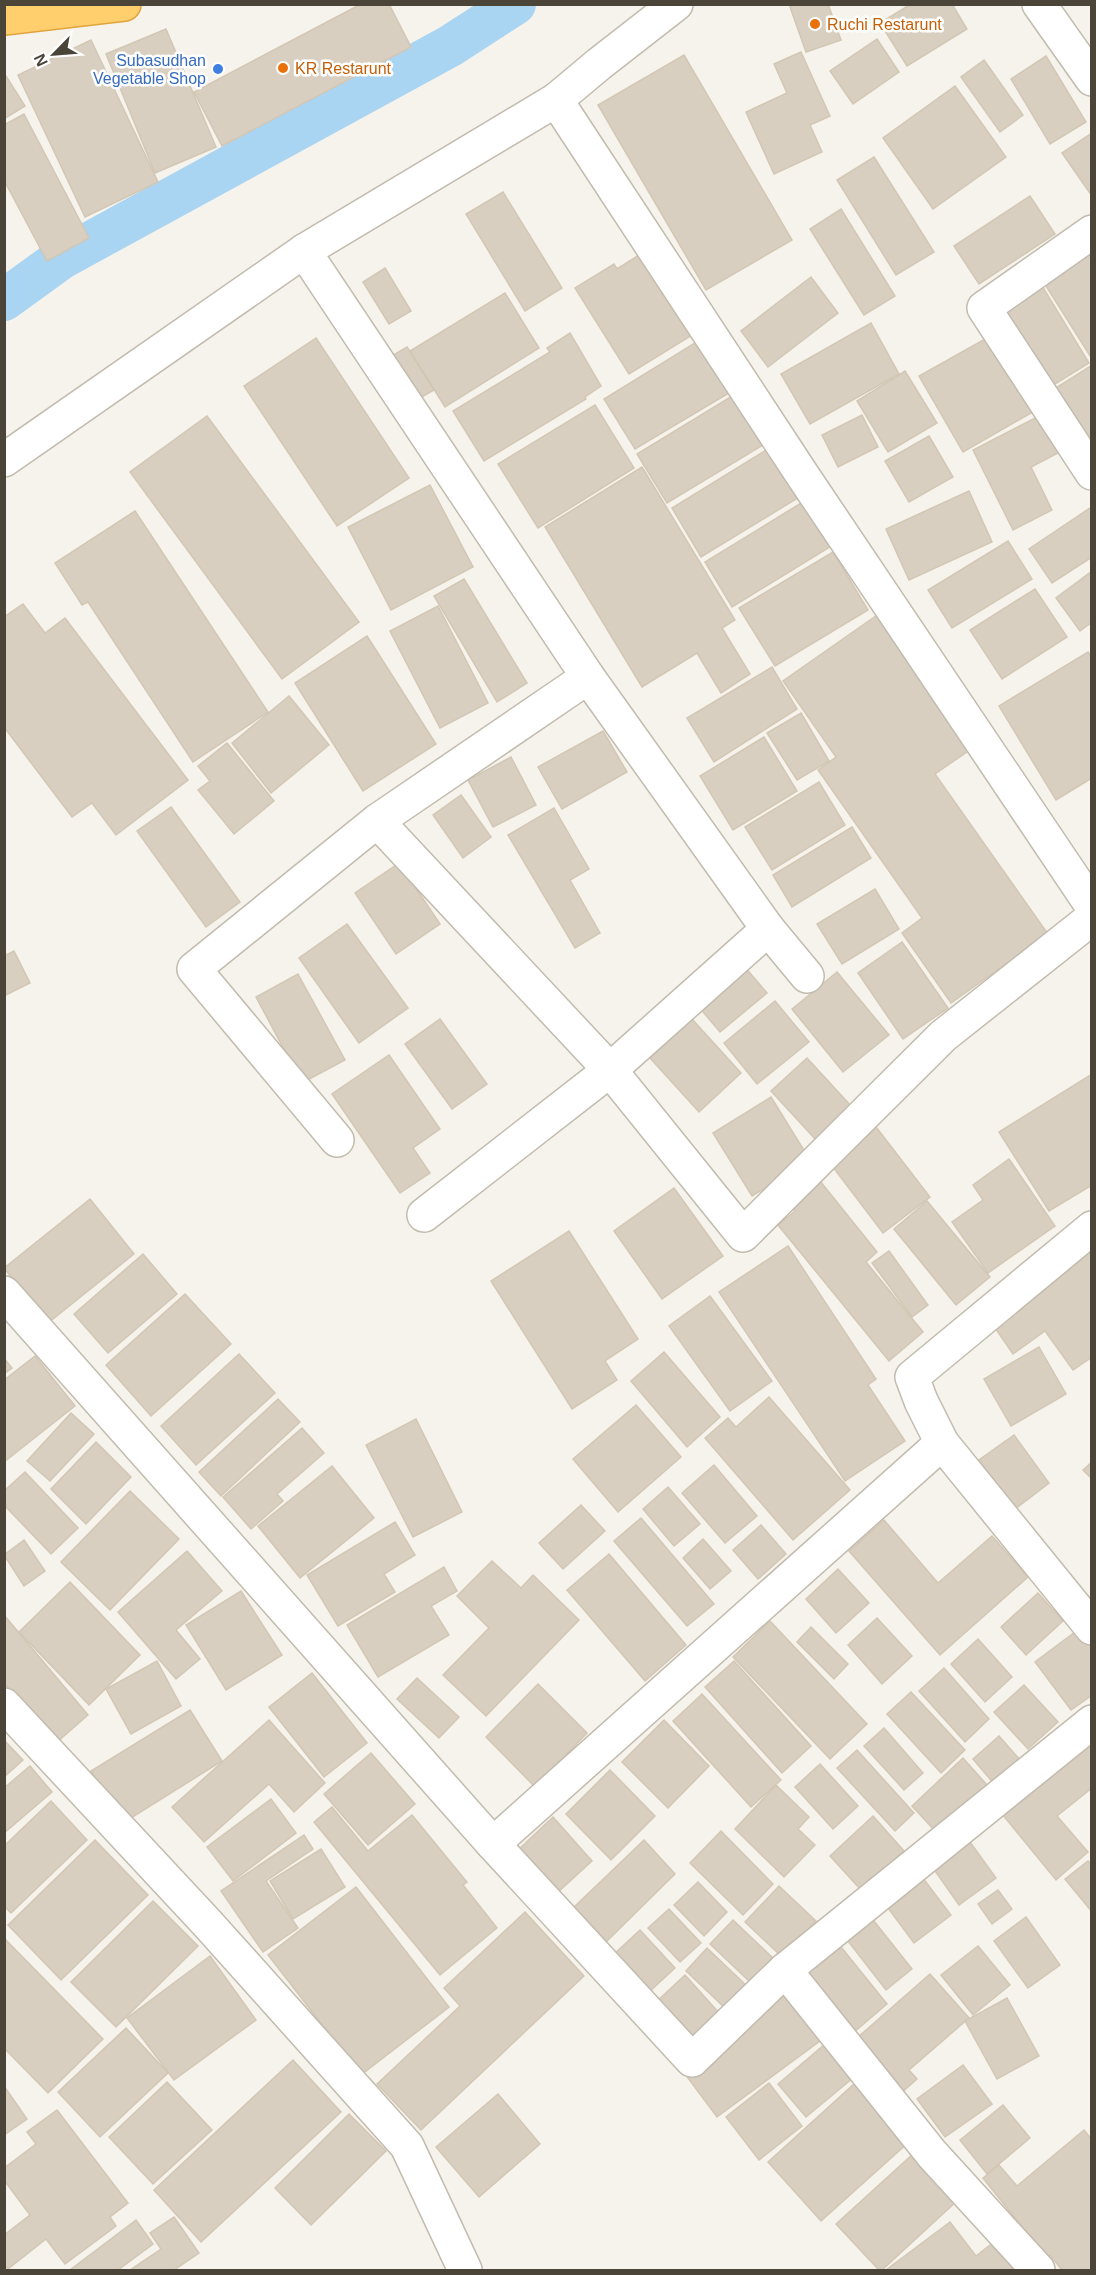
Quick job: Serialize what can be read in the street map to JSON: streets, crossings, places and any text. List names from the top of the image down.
{
  "places": ["Ruchi Restarunt", "KR Restarunt", "Subasudhan Vegetable Shop"],
  "north": "bottom left"
}
